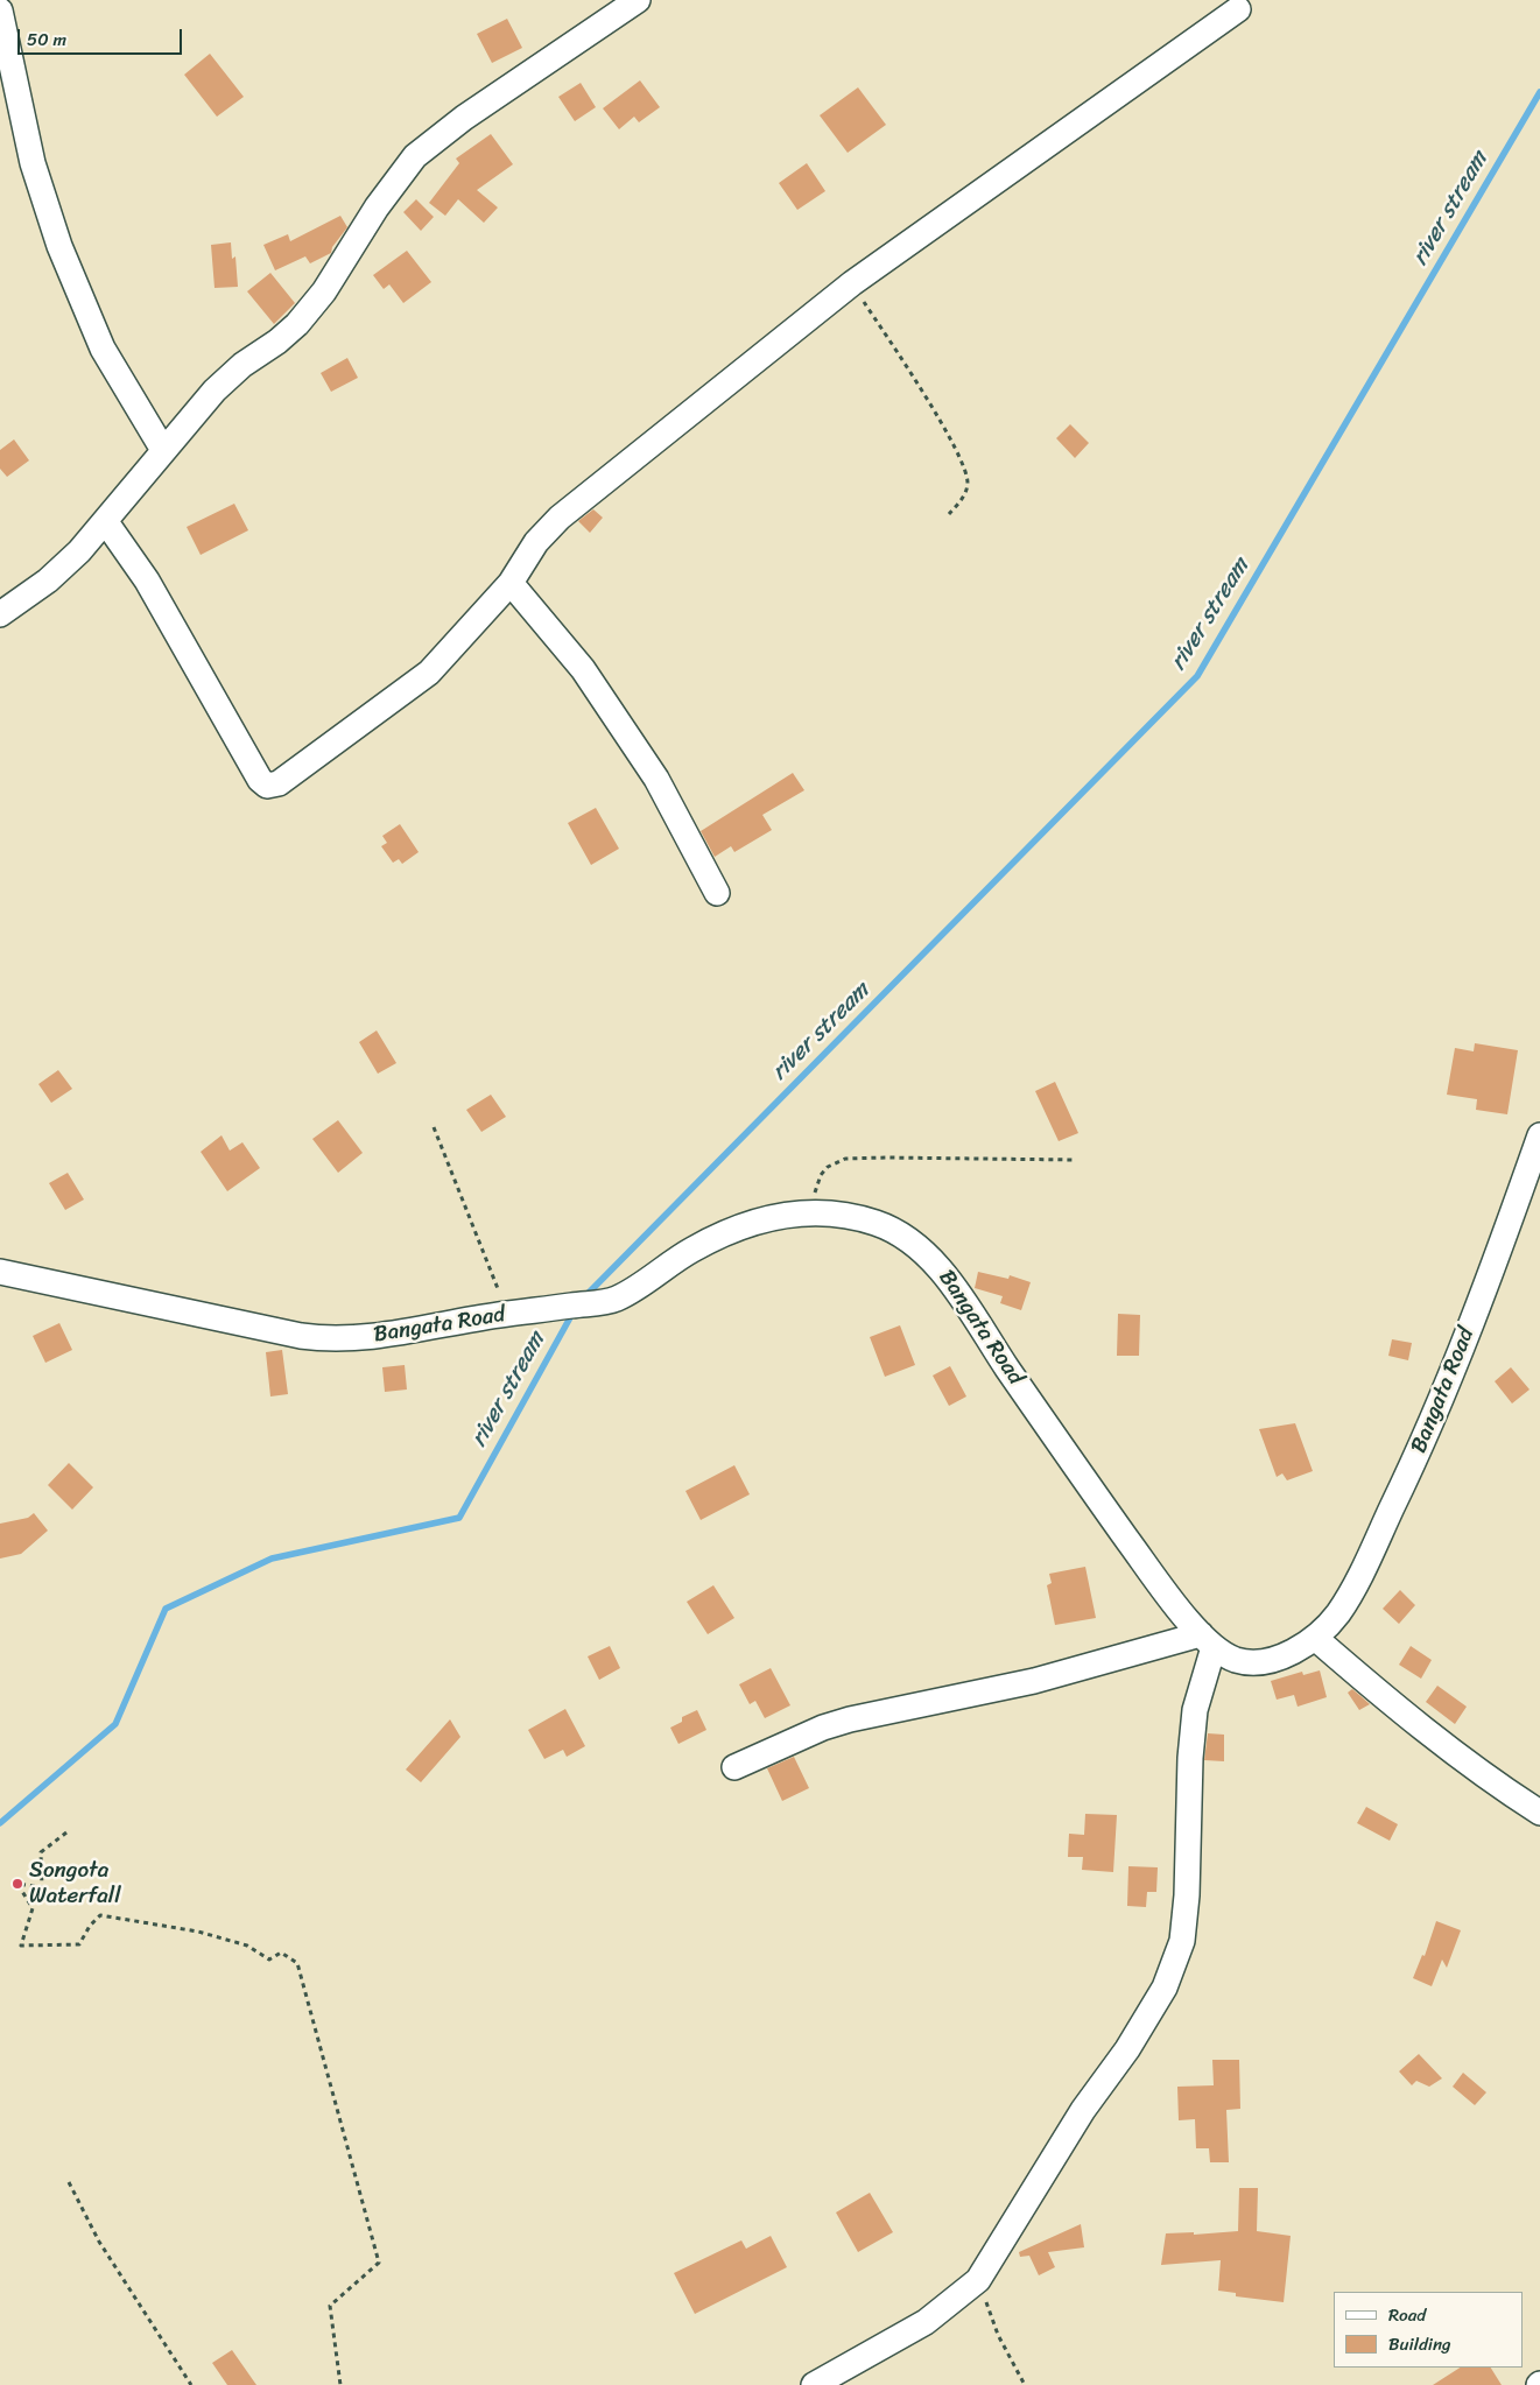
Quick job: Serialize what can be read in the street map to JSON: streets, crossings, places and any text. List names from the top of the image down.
{
  "streets": {
    "street": ["Bangata Road"]
  },
  "water": ["river stream"],
  "places": ["Songota Waterfall"],
  "legend": ["Road", "Building"],
  "scale_bar": "50 m"
}
